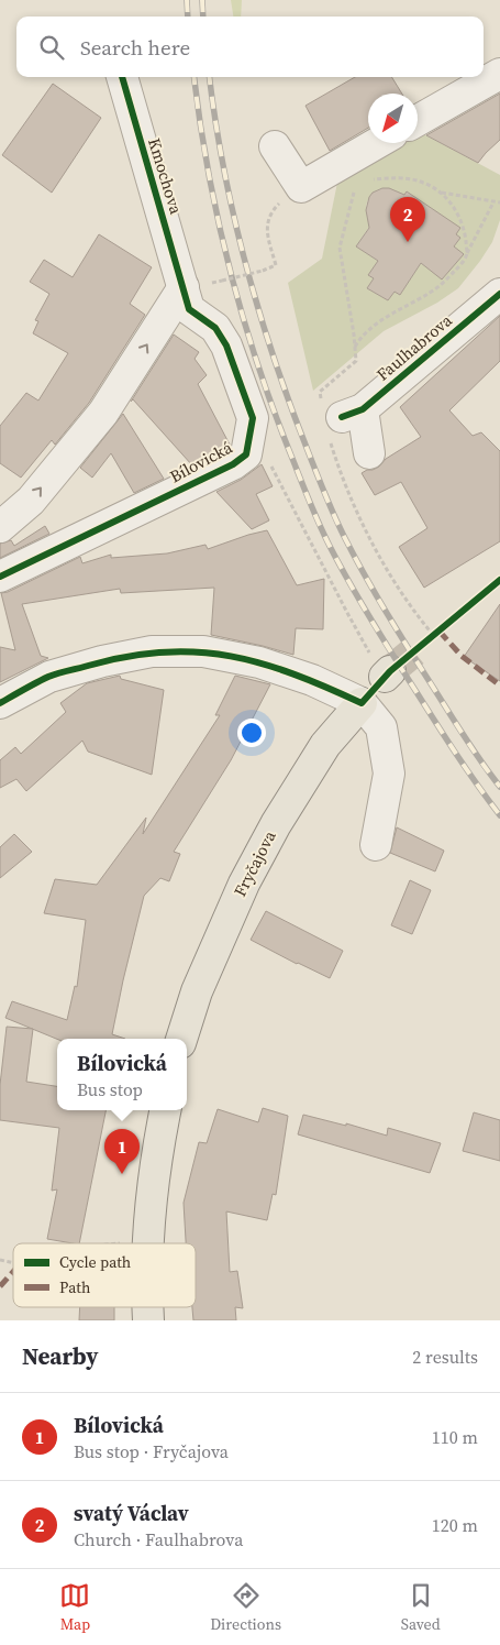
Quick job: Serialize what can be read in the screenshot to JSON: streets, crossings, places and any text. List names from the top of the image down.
{
  "streets": {
    "main road": ["Fryčajova"],
    "street": ["Kmochova", "Faulhabrova", "Bílovická"]
  },
  "crossings": [
    ["Kmochova", "Bílovická"]
  ],
  "legend": ["Cycle path", "Path"],
  "north": "bottom left",
  "page": {
    "search": "Search here",
    "pins": ["2", "1"],
    "popup": ["Bílovická", "Bus stop"],
    "heading": ["Nearby", "2 results"],
    "list": [
      {
        "mark": "1",
        "name": "Bílovická",
        "note": "Bus stop · Fryčajova",
        "value": "110 m"
      },
      {
        "mark": "2",
        "name": "svatý Václav",
        "note": "Church · Faulhabrova",
        "value": "120 m"
      }
    ],
    "nav": ["Map", "Directions", "Saved"]
  }
}
